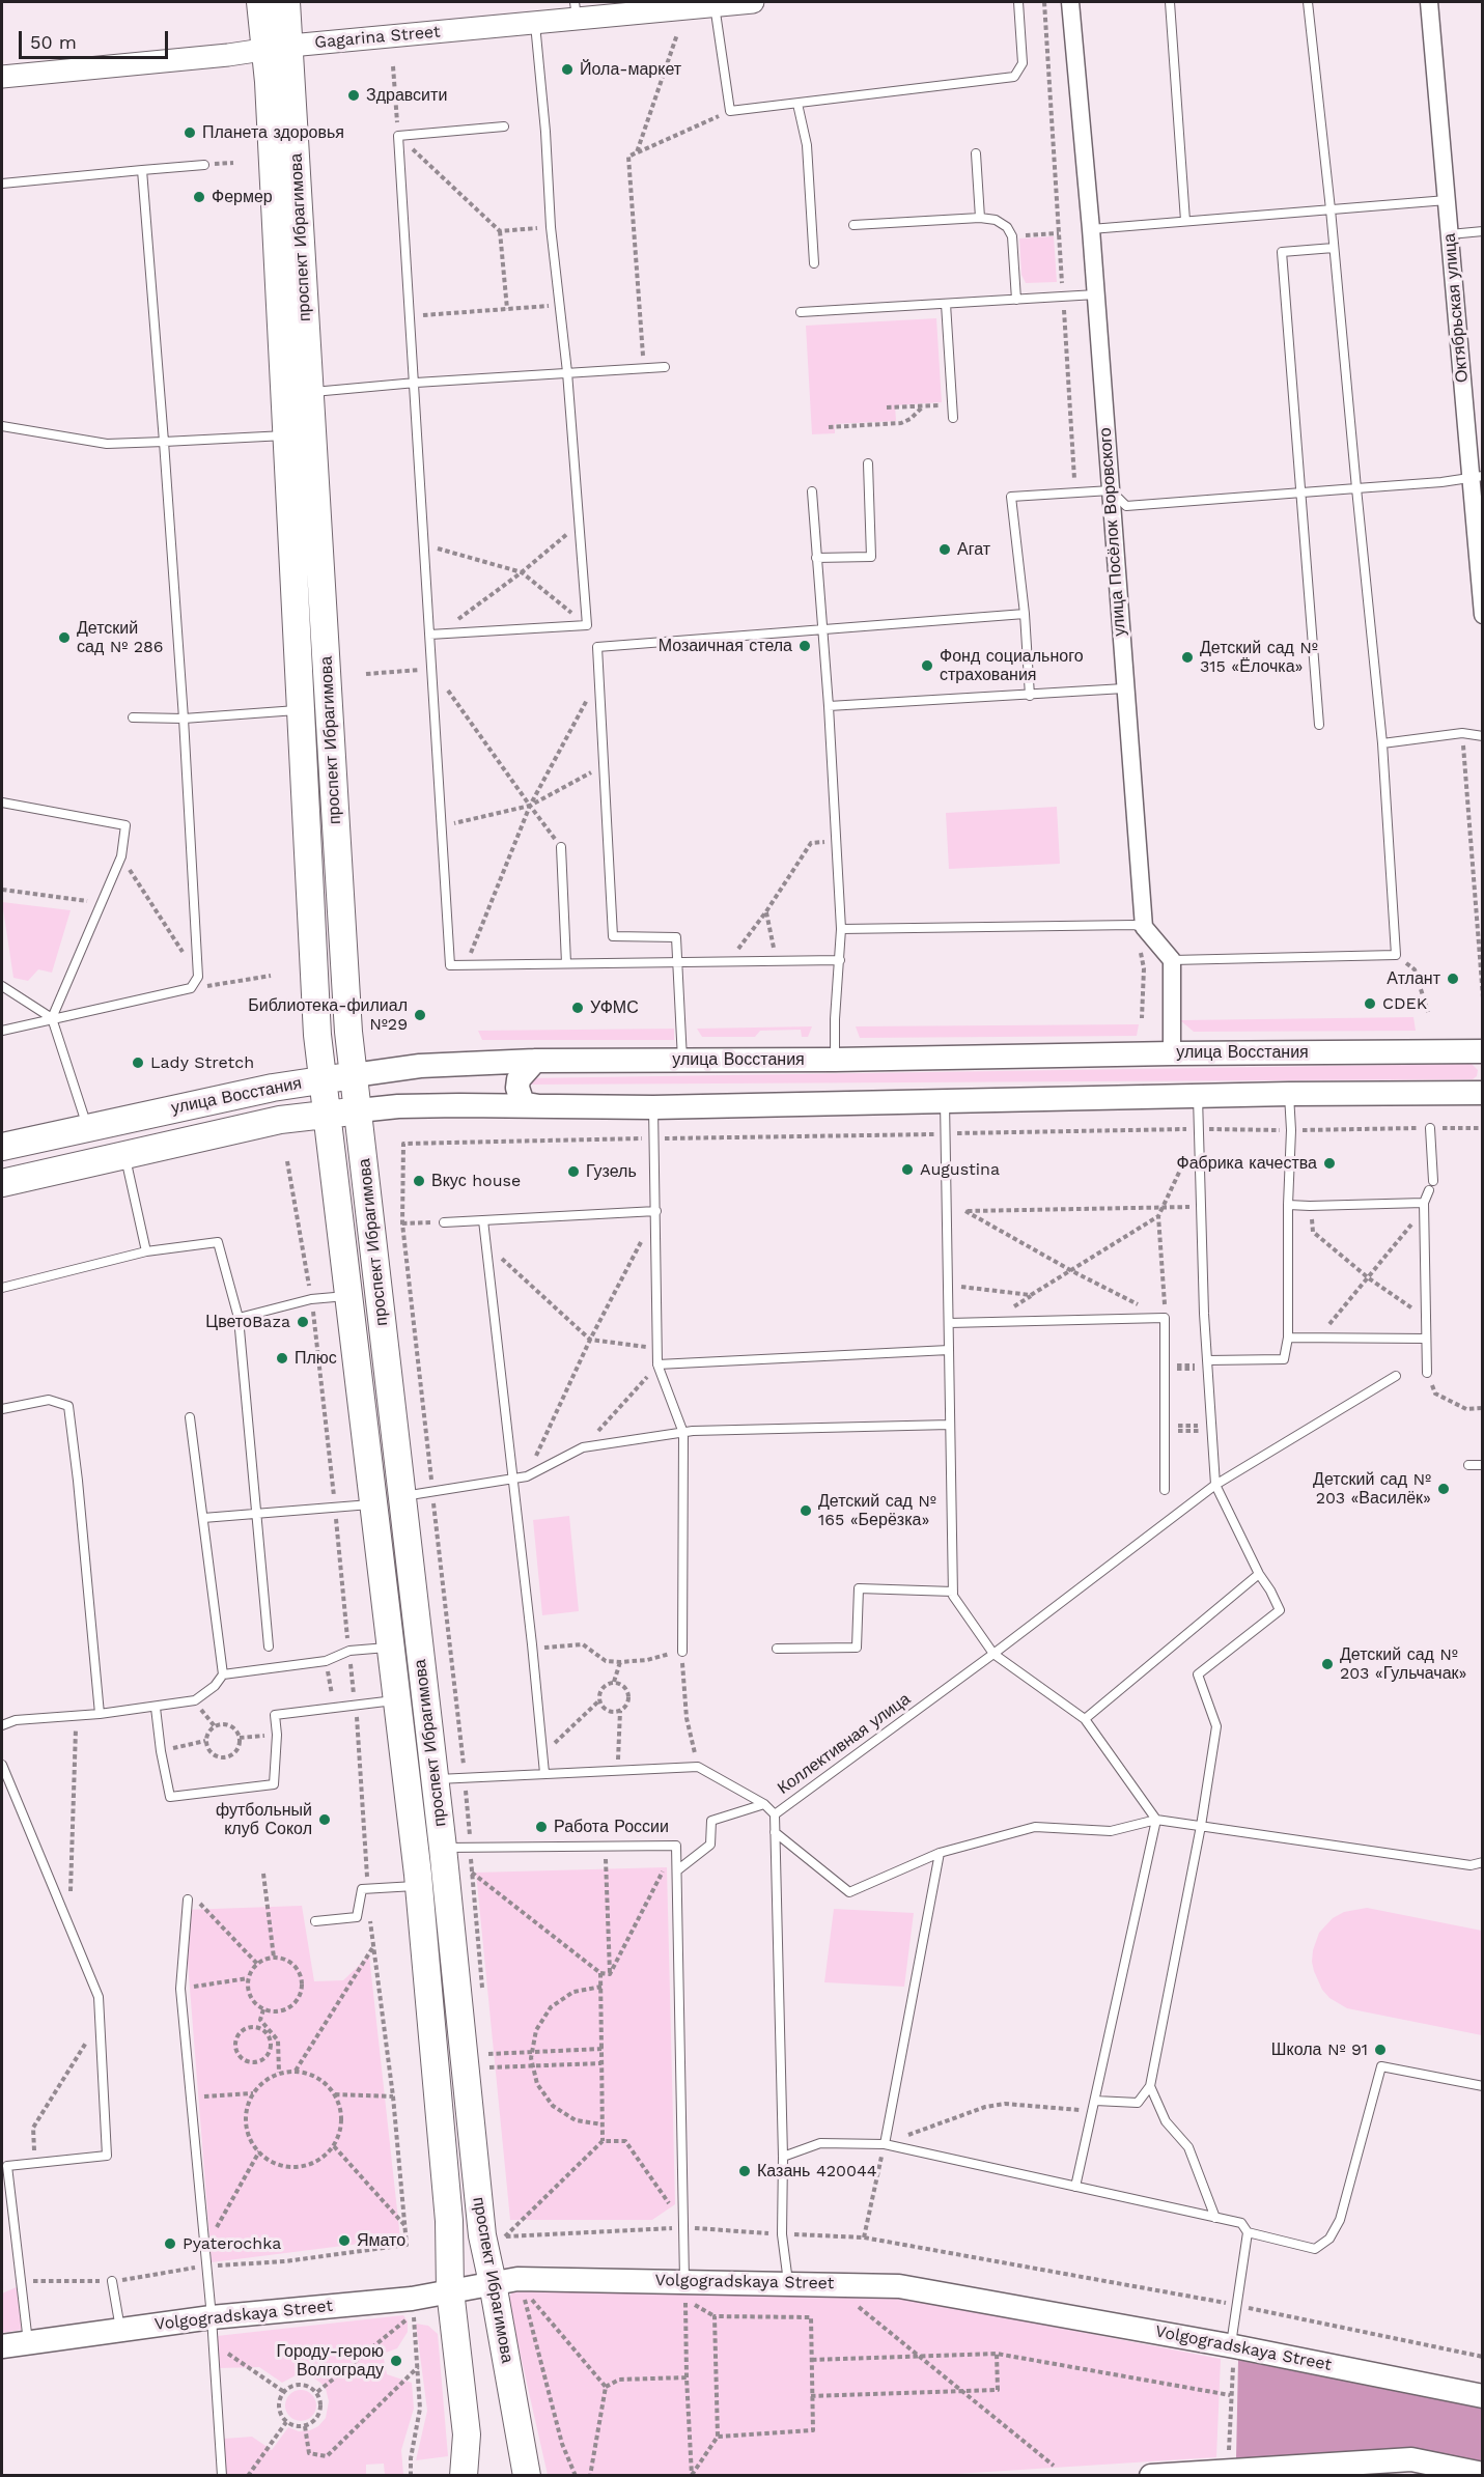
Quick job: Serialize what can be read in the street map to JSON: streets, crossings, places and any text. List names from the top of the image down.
{
  "streets": {
    "main road": ["проспект Ибрагимова", "улица Восстания", "Volgogradskaya Street"],
    "street": ["Gagarina Street", "Октябрьская улица", "улица Посёлок Воровского"],
    "lane": ["Коллективная улица"]
  },
  "crossings": [
    ["Gagarina Street", "проспект Ибрагимова"],
    ["проспект Ибрагимова", "улица Восстания"],
    ["проспект Ибрагимова", "Volgogradskaya Street"]
  ],
  "places": [
    "Йола-маркет",
    "Здравсити",
    "Планета здоровья",
    "Фермер",
    "Агат",
    "Детский сад № 286",
    "Мозаичная стела",
    "Детский сад № 315 «Ёлочка»",
    "Фонд социального страхования",
    "Атлант",
    "CDEK",
    "УФМС",
    "Библиотека-филиал №29",
    "Lady Stretch",
    "Фабрика качества",
    "Augustina",
    "Гузель",
    "Вкус house",
    "ЦветоBaza",
    "Плюс",
    "Детский сад № 203 «Василёк»",
    "Детский сад № 165 «Берёзка»",
    "Детский сад № 203 «Гульчачак»",
    "футбольный клуб Сокол",
    "Работа России",
    "Школа № 91",
    "Казань 420044",
    "Ямато",
    "Pyaterochka",
    "Городу-герою Волгограду"
  ],
  "scale_bar": "50 m"
}
